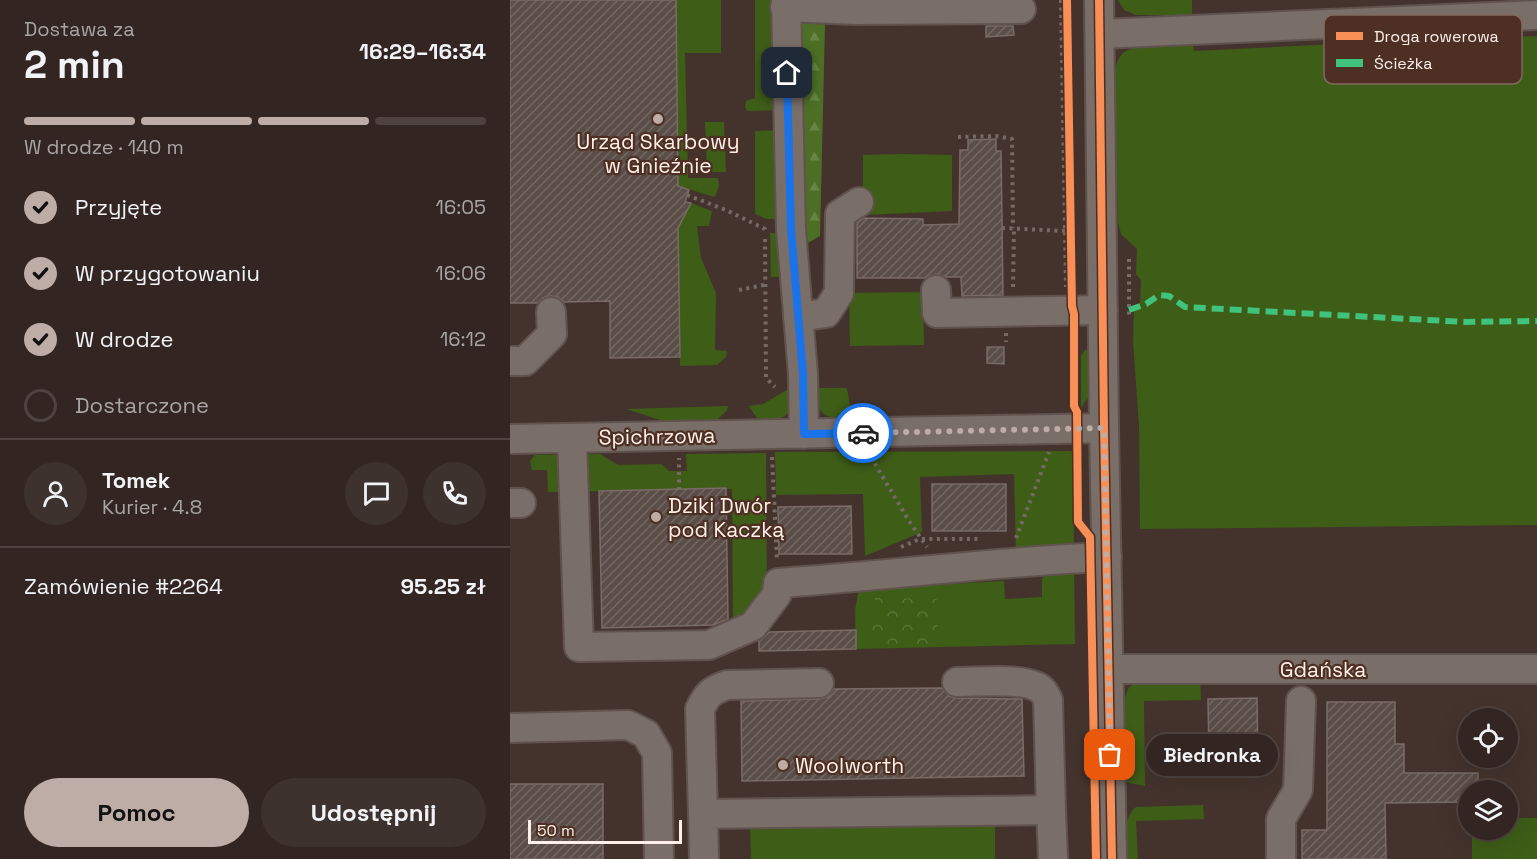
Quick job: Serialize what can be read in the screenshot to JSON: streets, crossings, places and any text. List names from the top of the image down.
{
  "streets": {
    "street": ["Spichrzowa", "Gdańska"]
  },
  "places": [
    "Urząd Skarbowy w Gnieźnie",
    "Dziki Dwór pod Kaczką",
    "Biedronka",
    "Woolworth"
  ],
  "legend": ["Droga rowerowa", "Ścieżka"],
  "scale_bar": "50 m",
  "page": {
    "heading": ["2 min", "Dostawa za", "16:29–16:34"],
    "panel": [
      "Tomek",
      "Kurier · 4.8",
      "Zamówienie #2264",
      "95.25 zł"
    ],
    "bar": "W drodze · 140 m",
    "list": [
      ["Przyjęte", "16:05"],
      ["W przygotowaniu", "16:06"],
      ["W drodze", "16:12"],
      "Dostarczone"
    ],
    "bubble": "Biedronka",
    "buttons": ["Pomoc", "Udostępnij"],
    "scale": "50 m"
  }
}
